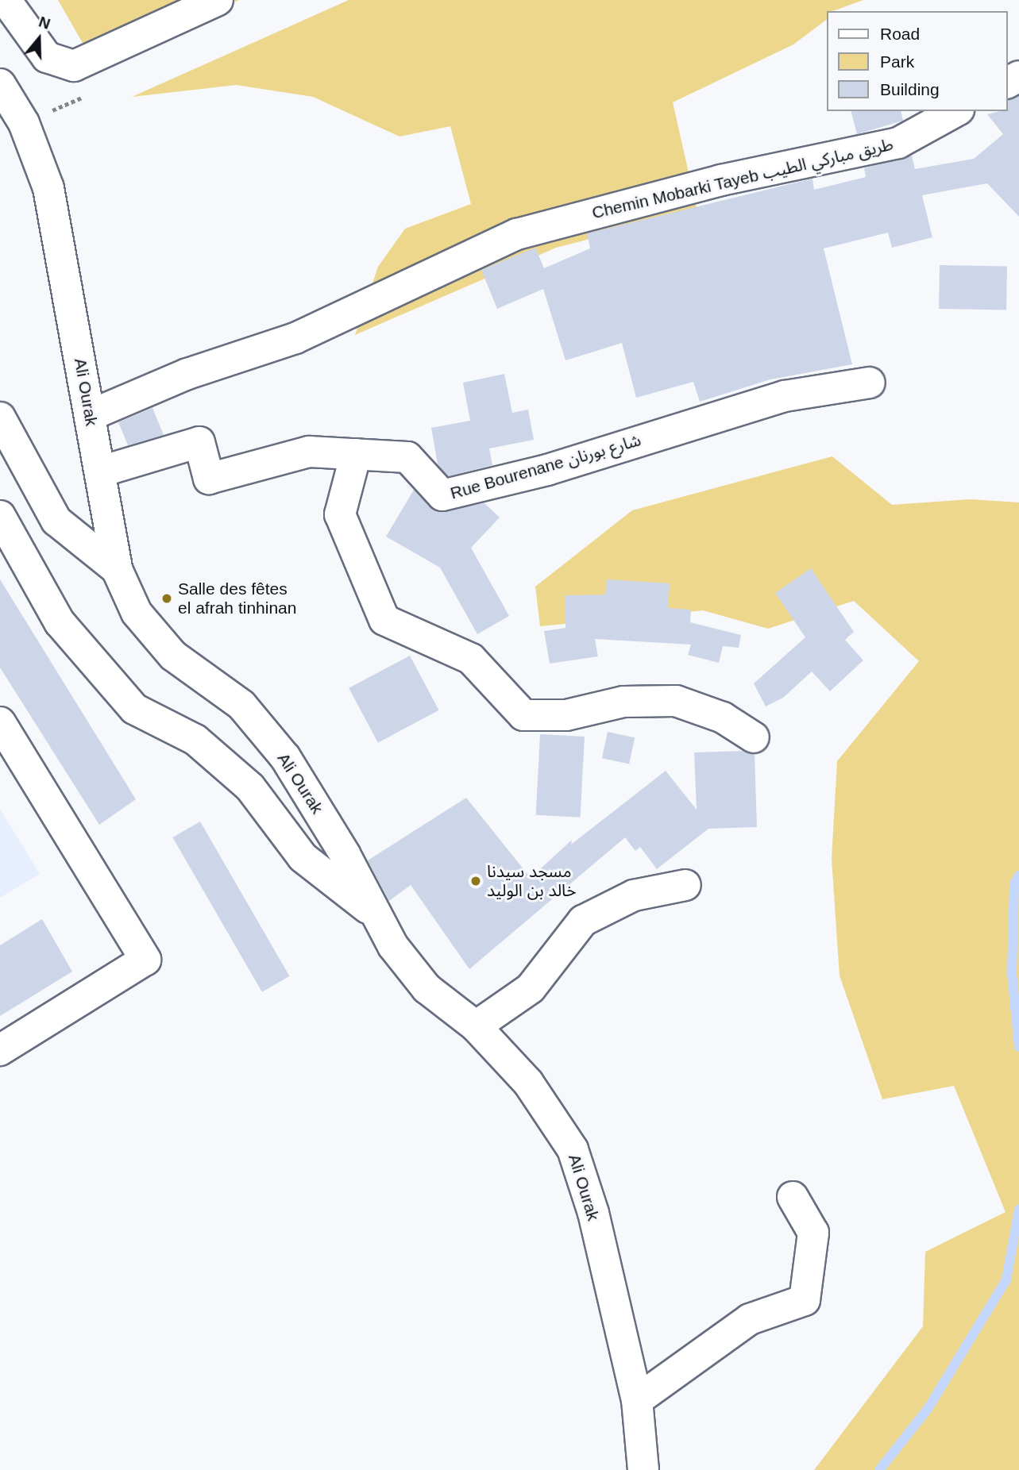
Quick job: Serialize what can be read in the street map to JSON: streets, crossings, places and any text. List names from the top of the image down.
{
  "streets": {
    "street": ["Chemin Mobarki Tayeb طريق مباركي الطيب", "Ali Ourak", "Rue Bourenane شارع بورنان"]
  },
  "crossings": [
    ["Chemin Mobarki Tayeb طريق مباركي الطيب", "Ali Ourak"],
    ["Ali Ourak", "Rue Bourenane شارع بورنان"]
  ],
  "places": ["Salle des fêtes el afrah tinhinan", "مسجد سيدنا خالد بن الوليد"],
  "legend": ["Road", "Park", "Building"],
  "north": "top"
}
